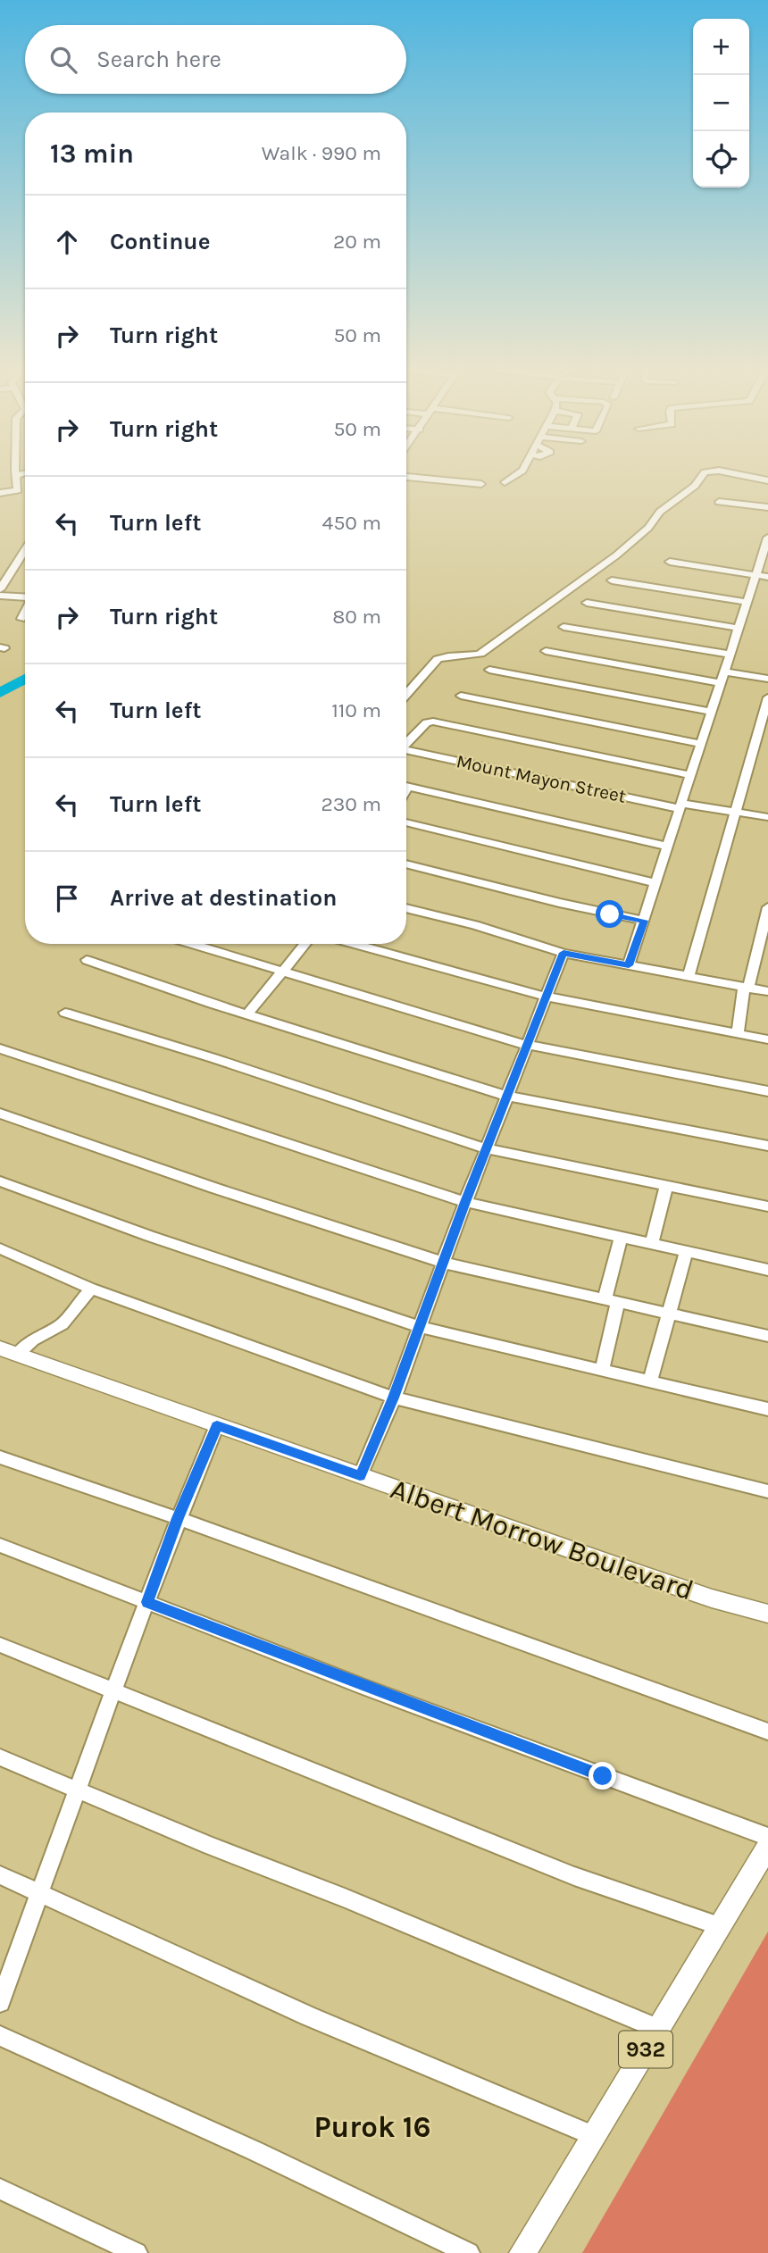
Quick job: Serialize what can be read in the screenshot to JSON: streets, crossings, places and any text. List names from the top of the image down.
{
  "streets": {
    "main road": ["Albert Morrow Boulevard", "932"],
    "street": ["Mount Mayon Street"]
  },
  "districts": ["Purok 16"],
  "page": {
    "map_buttons": ["+", "−"],
    "search": "Search here",
    "heading": ["13 min", "Walk · 990 m"],
    "list": [
      ["Continue", "20 m"],
      ["Turn right", "50 m"],
      ["Turn right", "50 m"],
      ["Turn left", "450 m"],
      ["Turn right", "80 m"],
      ["Turn left", "110 m"],
      ["Turn left", "230 m"],
      "Arrive at destination"
    ]
  }
}
